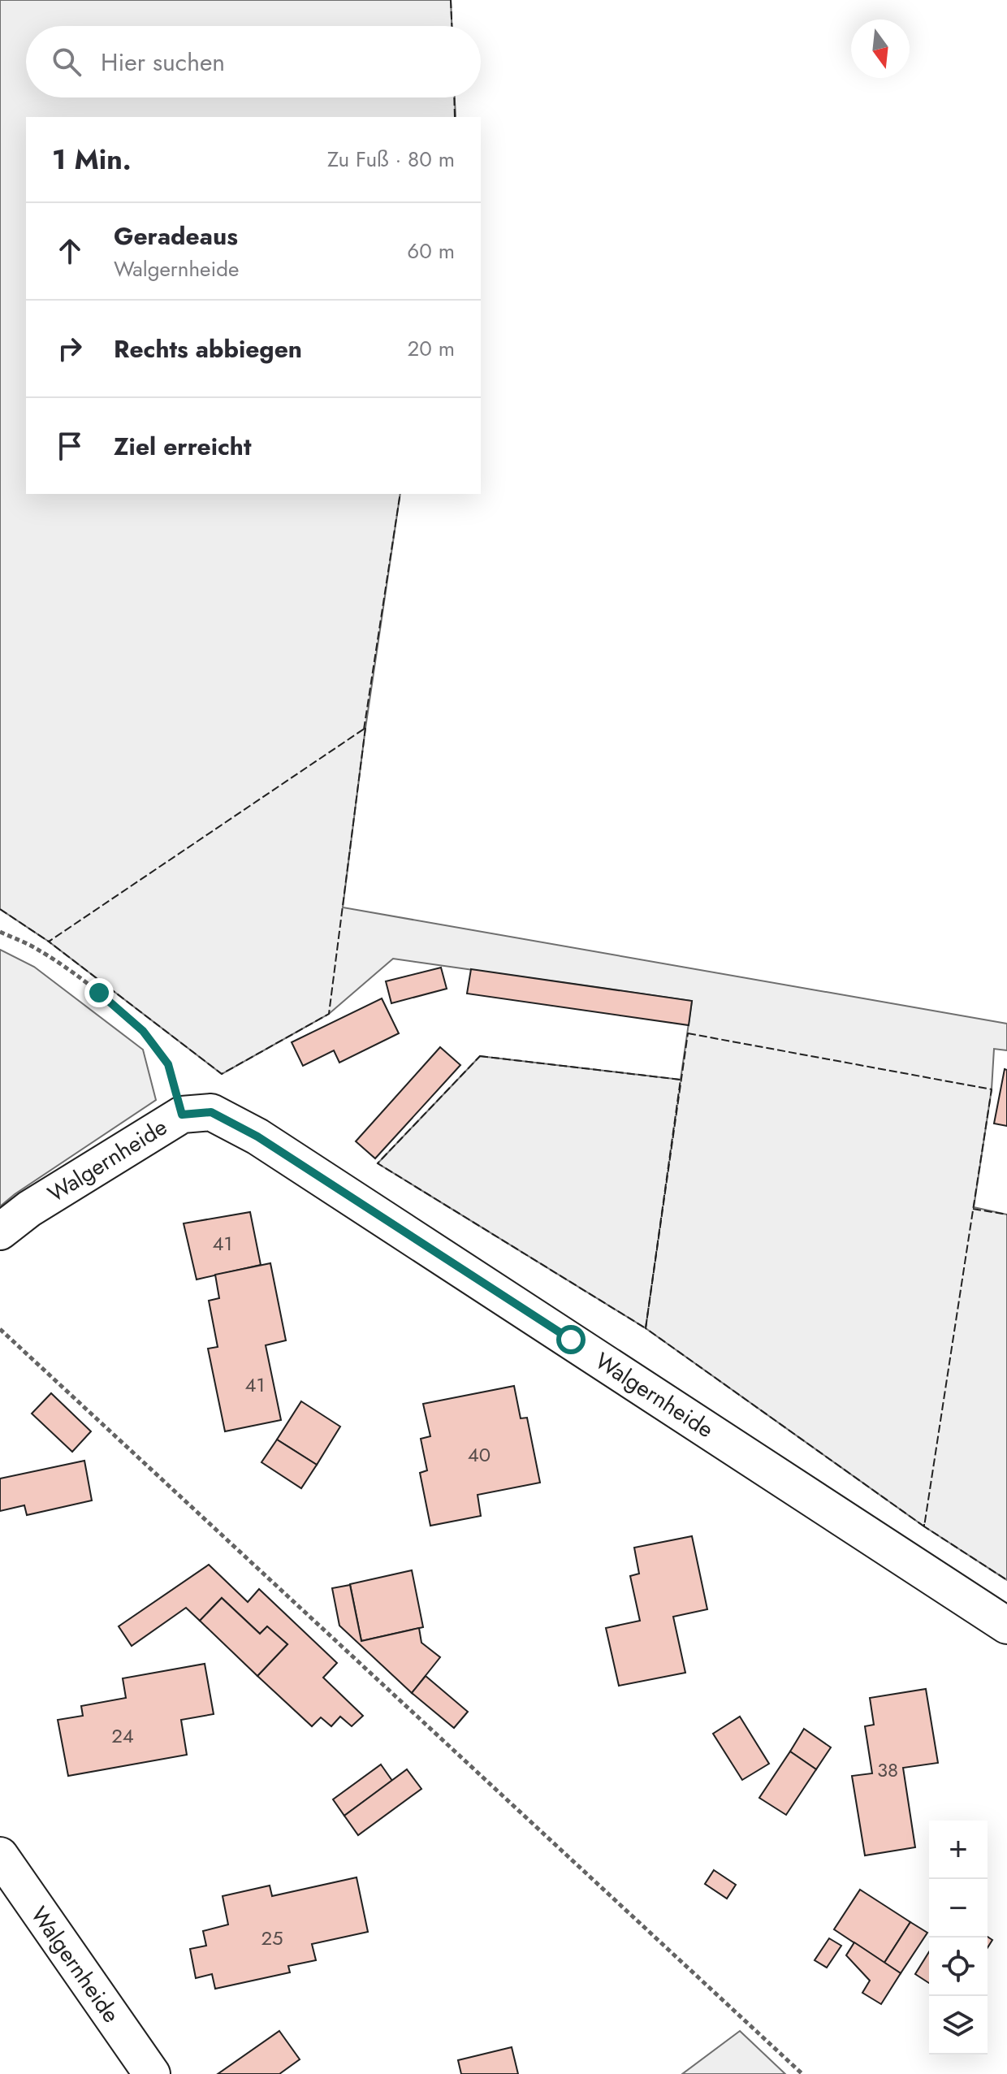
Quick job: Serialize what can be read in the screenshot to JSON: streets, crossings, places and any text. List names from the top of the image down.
{
  "streets": {
    "street": ["Walgernheide"]
  },
  "house_numbers": [
    "41",
    "41",
    "40",
    "24",
    "38",
    "25"
  ],
  "north": "bottom",
  "page": {
    "search": "Hier suchen",
    "heading": ["1 Min.", "Zu Fuß · 80 m"],
    "list": [
      ["Geradeaus", "Walgernheide", "60 m"],
      ["Rechts abbiegen", "20 m"],
      "Ziel erreicht"
    ],
    "map_buttons": ["+", "−"]
  }
}
